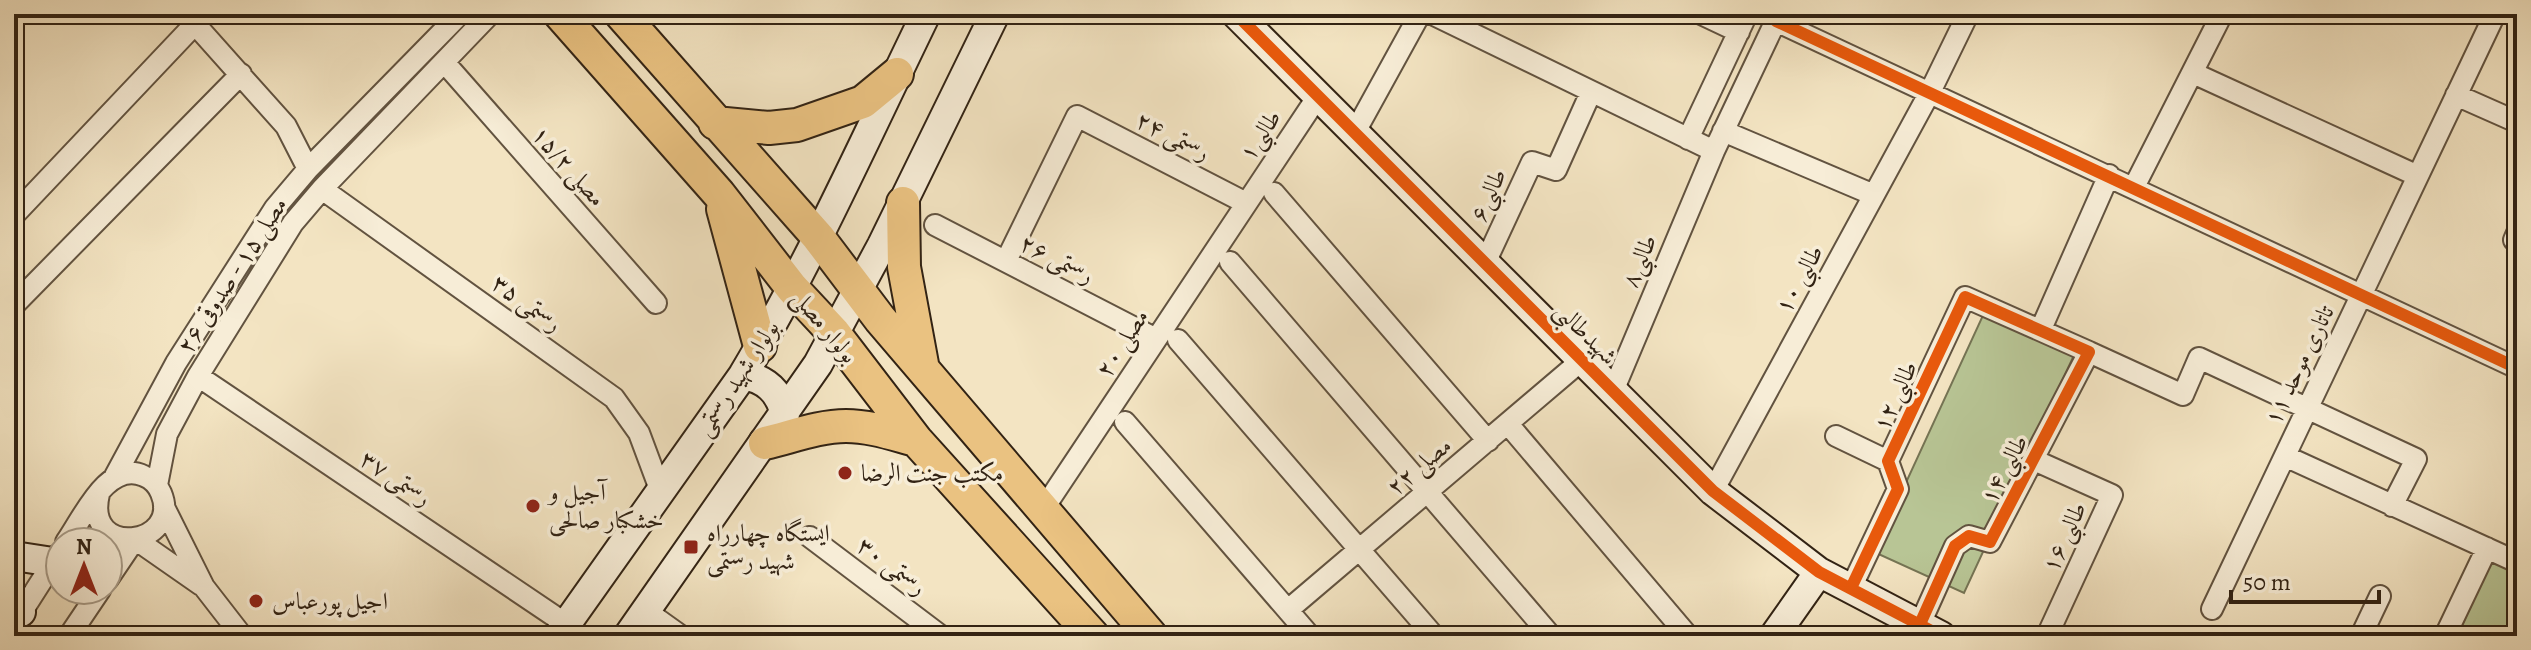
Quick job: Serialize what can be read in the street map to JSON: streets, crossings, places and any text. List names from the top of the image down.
{
  "streets": {
    "main road": ["بولوار مصلی", "شهیدطالبی", "بولوار شهید رستمی"],
    "street": [
      "طالبی۱",
      "رستمی ۲۴",
      "مصلی ۱۵/۲",
      "طالبی۶",
      "رستمی ۲۶",
      "طالبی۸",
      "مصلی ۱۵ - صدوقی ۲۶",
      "طالبی ۱۰",
      "رستمی ۳۵",
      "مصلی ۲۰",
      "تاتاری موحد ۱۱",
      "طالبی ۱۲",
      "مصلی ۲۲",
      "طالبی ۱۴",
      "رستمی ۳۷",
      "طالبی ۱۶",
      "رستمی ۳۰"
    ]
  },
  "crossings": [
    ["طالبی۱", "رستمی ۲۴"],
    ["طالبی۱", "شهیدطالبی"],
    ["طالبی۱", "مصلی ۲۰"],
    ["رستمی ۲۴", "رستمی ۲۶"],
    ["رستمی ۲۴", "مصلی ۲۰"],
    ["مصلی ۱۵/۲", "مصلی ۱۵ - صدوقی ۲۶"],
    ["طالبی۶", "شهیدطالبی"],
    ["رستمی ۲۶", "مصلی ۲۰"],
    ["طالبی۸", "شهیدطالبی"],
    ["مصلی ۱۵ - صدوقی ۲۶", "رستمی ۳۵"],
    ["مصلی ۱۵ - صدوقی ۲۶", "رستمی ۳۷"],
    ["طالبی ۱۰", "شهیدطالبی"],
    ["رستمی ۳۵", "بولوار شهید رستمی"],
    ["بولوار مصلی", "مصلی ۲۰"],
    ["بولوار مصلی", "بولوار شهید رستمی"],
    ["شهیدطالبی", "طالبی ۱۲"],
    ["شهیدطالبی", "مصلی ۲۲"],
    ["شهیدطالبی", "طالبی ۱۴"],
    ["بولوار شهید رستمی", "رستمی ۳۷"],
    ["طالبی ۱۴", "طالبی ۱۶"]
  ],
  "places": {
    "other": ["مكتب جنت الرضا", "آجیل و خشکبار صالحی", "اجیل پورعباس"],
    "transit": ["ایستگاه چهارراه شهید رستمی"]
  },
  "scale_bar": "50 m",
  "north": "top"
}
